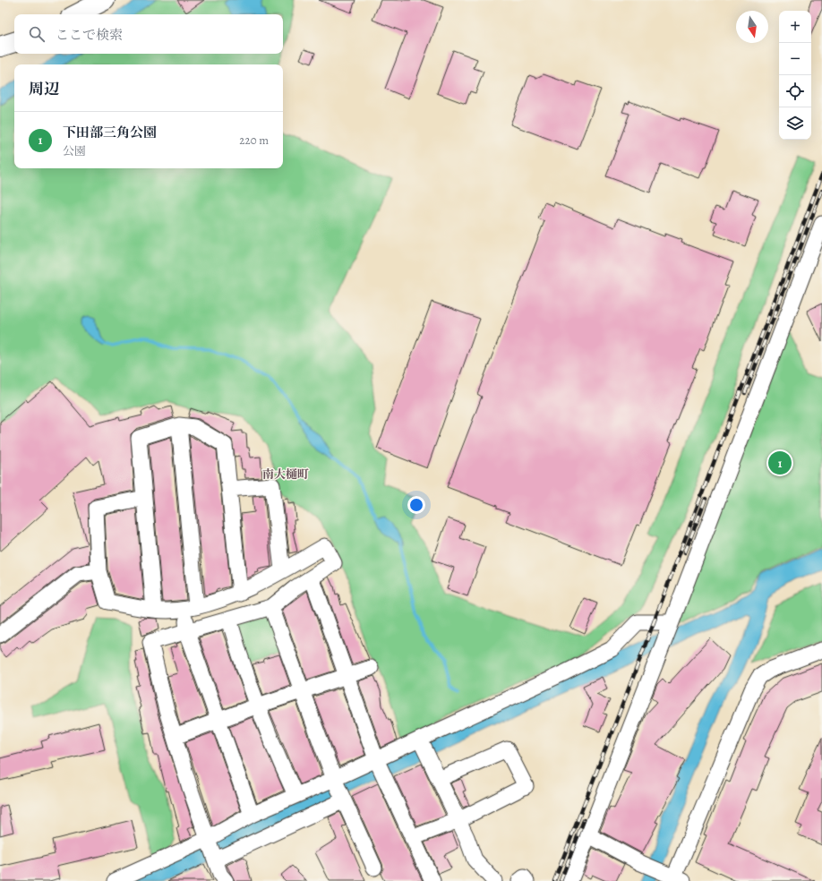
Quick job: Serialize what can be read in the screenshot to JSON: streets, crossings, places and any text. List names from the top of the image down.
{
  "districts": ["南大樋町"],
  "north": "bottom",
  "page": {
    "map_buttons": ["+", "−"],
    "search": "ここで検索",
    "heading": "周辺",
    "list": [
      {
        "mark": "1",
        "name": "下田部三角公園",
        "note": "公園",
        "value": "220 m"
      }
    ],
    "pins": "1"
  }
}
